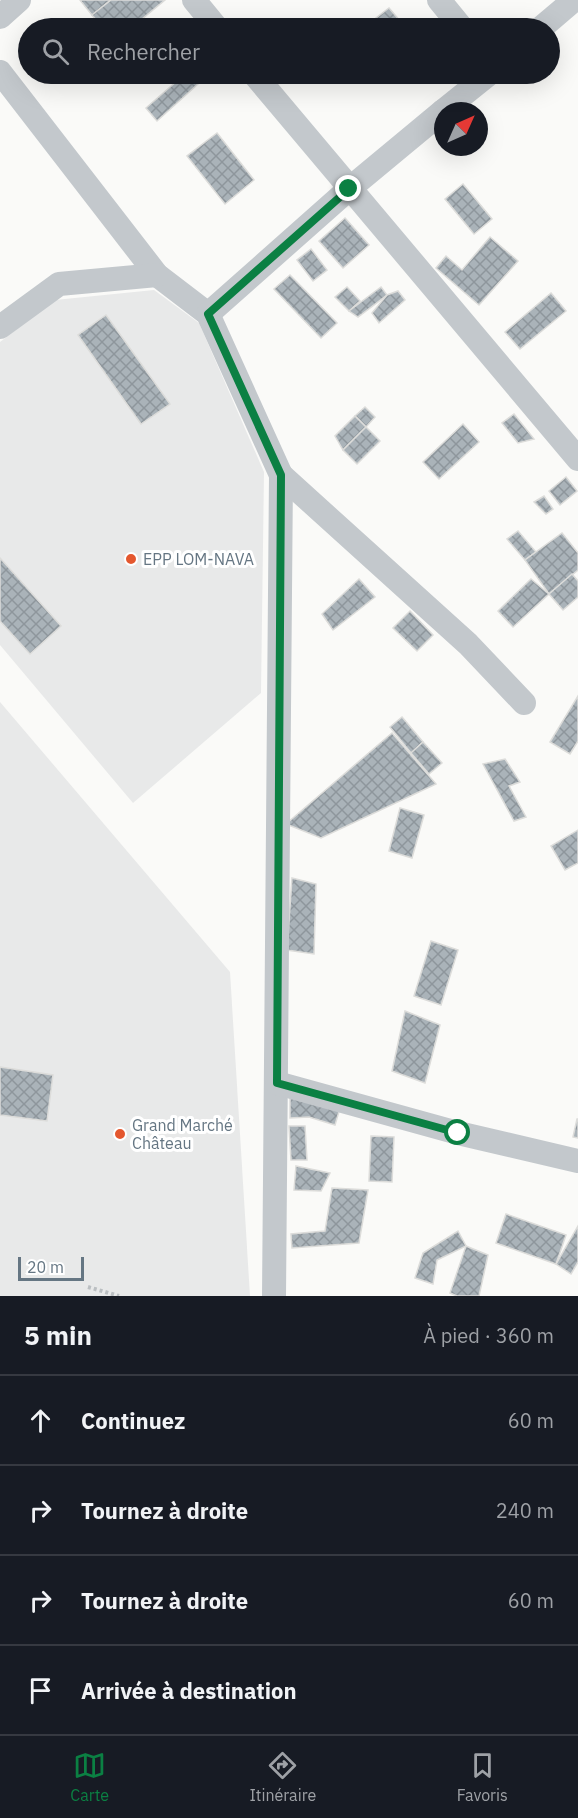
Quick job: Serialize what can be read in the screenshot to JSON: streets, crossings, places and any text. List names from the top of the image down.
{
  "places": ["EPP LOM-NAVA", "Grand Marché Château"],
  "scale_bar": "20 m",
  "north": "top right",
  "page": {
    "search": "Rechercher",
    "scale": "20 m",
    "heading": ["5 min", "À pied · 360 m"],
    "list": [
      ["Continuez", "60 m"],
      ["Tournez à droite", "240 m"],
      ["Tournez à droite", "60 m"],
      "Arrivée à destination"
    ],
    "nav": ["Carte", "Itinéraire", "Favoris"]
  }
}
